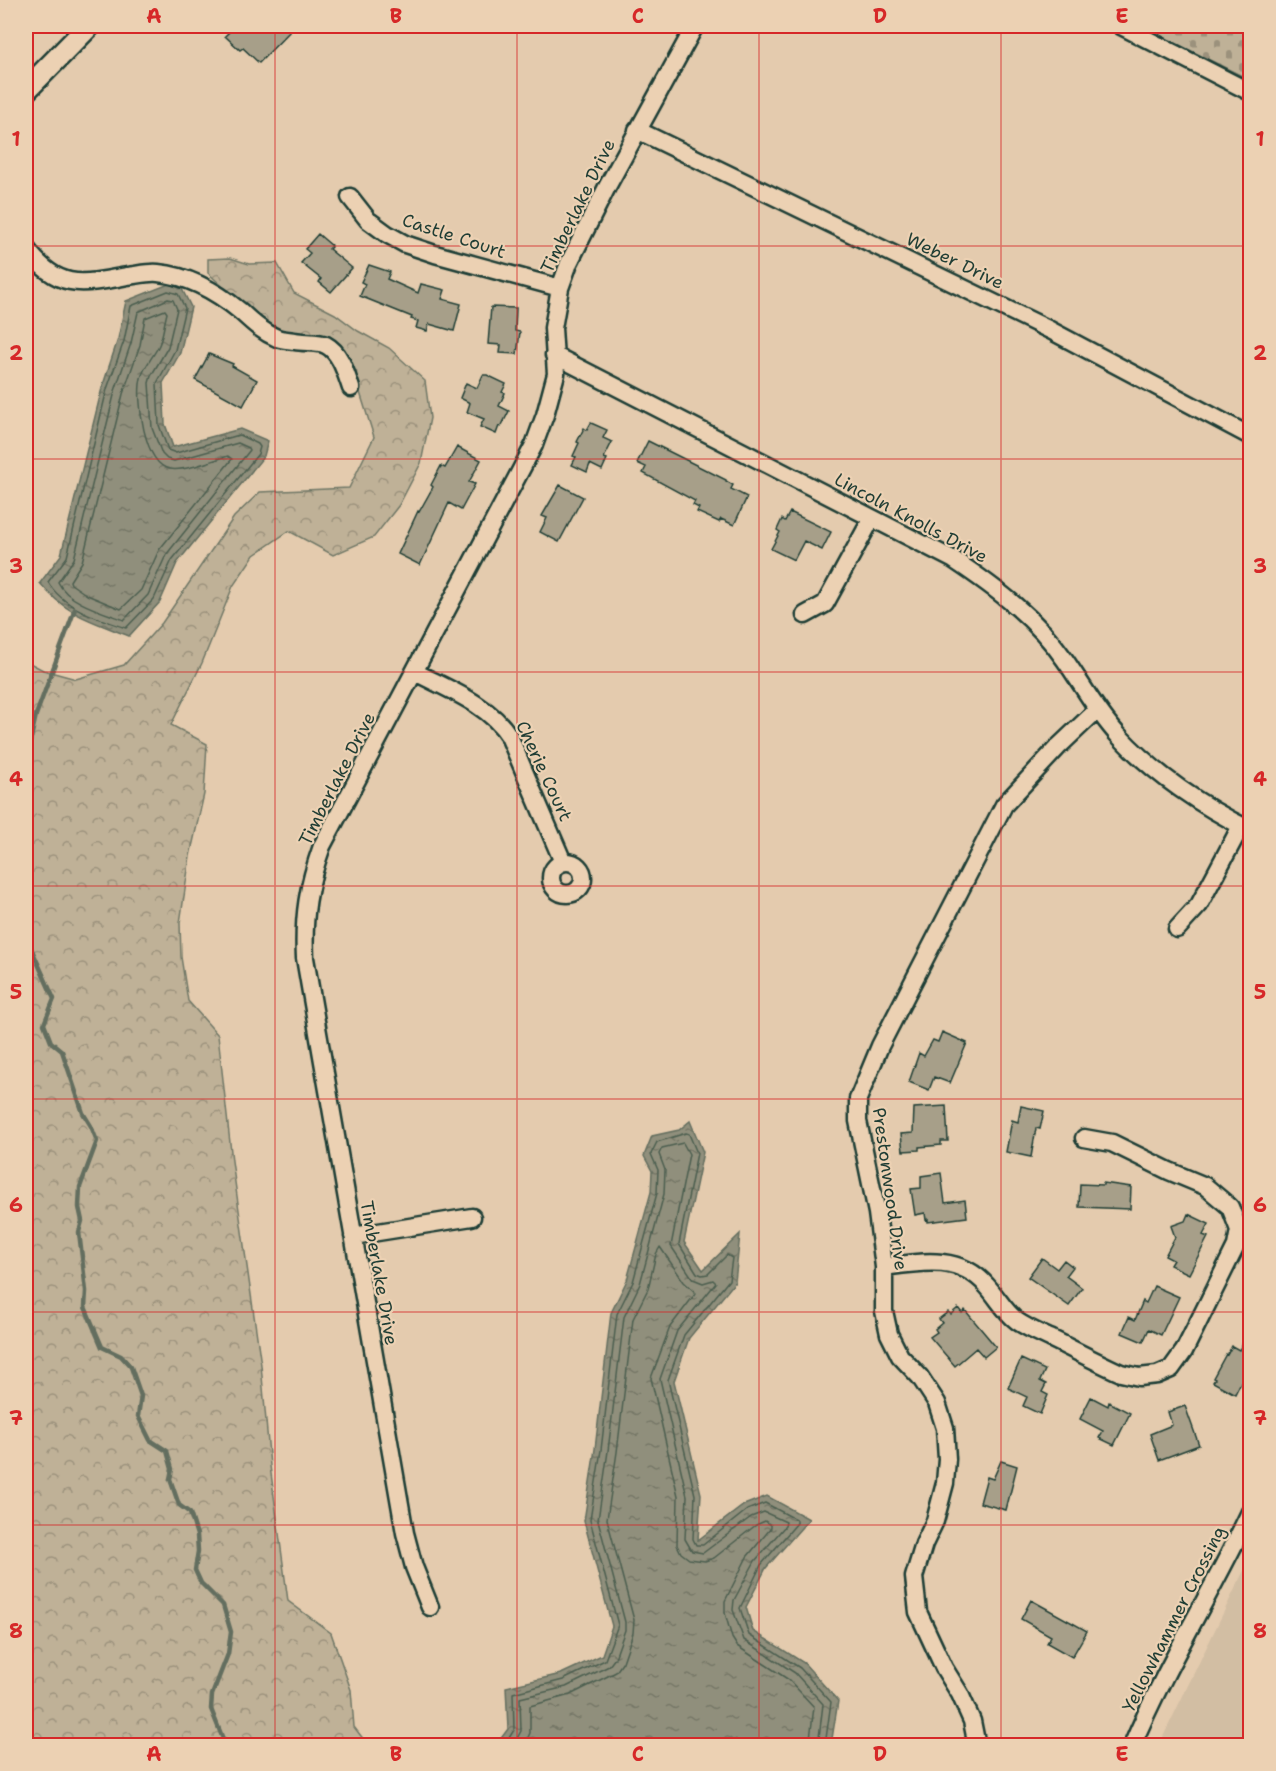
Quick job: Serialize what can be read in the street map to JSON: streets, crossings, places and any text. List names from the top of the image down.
{
  "streets": {
    "street": [
      "Timberlake Drive",
      "Castle Court",
      "Weber Drive",
      "Lincoln Knolls Drive",
      "Cherie Court",
      "Prestonwood Drive",
      "Yellowhammer Crossing"
    ]
  },
  "crossings": [
    ["Timberlake Drive", "Castle Court"],
    ["Timberlake Drive", "Weber Drive"],
    ["Timberlake Drive", "Lincoln Knolls Drive"],
    ["Timberlake Drive", "Cherie Court"],
    ["Lincoln Knolls Drive", "Prestonwood Drive"]
  ],
  "grid": {
    "columns": [
      "A",
      "B",
      "C",
      "D",
      "E"
    ],
    "rows": [
      "1",
      "2",
      "3",
      "4",
      "5",
      "6",
      "7",
      "8"
    ]
  }
}
